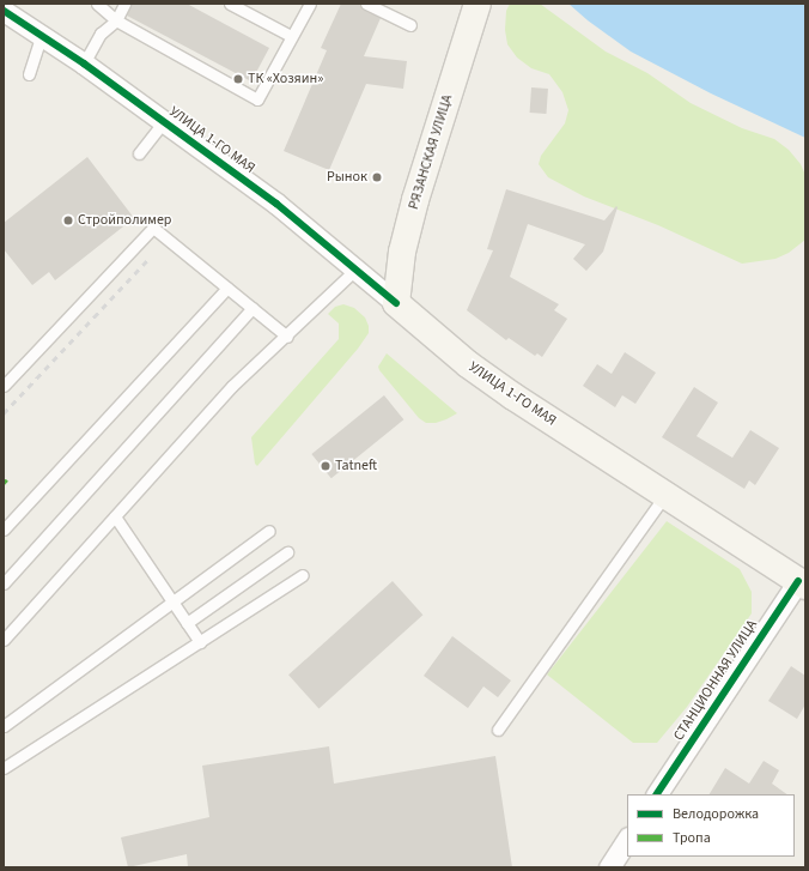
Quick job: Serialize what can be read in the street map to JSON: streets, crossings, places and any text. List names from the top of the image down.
{
  "streets": {
    "main road": ["УЛИЦА 1-ГО МАЯ", "РЯЗАНСКАЯ УЛИЦА"],
    "street": ["СТАНЦИОННАЯ УЛИЦА"]
  },
  "crossings": [
    ["УЛИЦА 1-ГО МАЯ", "РЯЗАНСКАЯ УЛИЦА"],
    ["УЛИЦА 1-ГО МАЯ", "СТАНЦИОННАЯ УЛИЦА"]
  ],
  "places": [
    "ТК «Хозяин»",
    "Рынок",
    "Стройполимер",
    "Tatneft"
  ],
  "legend": ["Велодорожка", "Тропа"]
}
